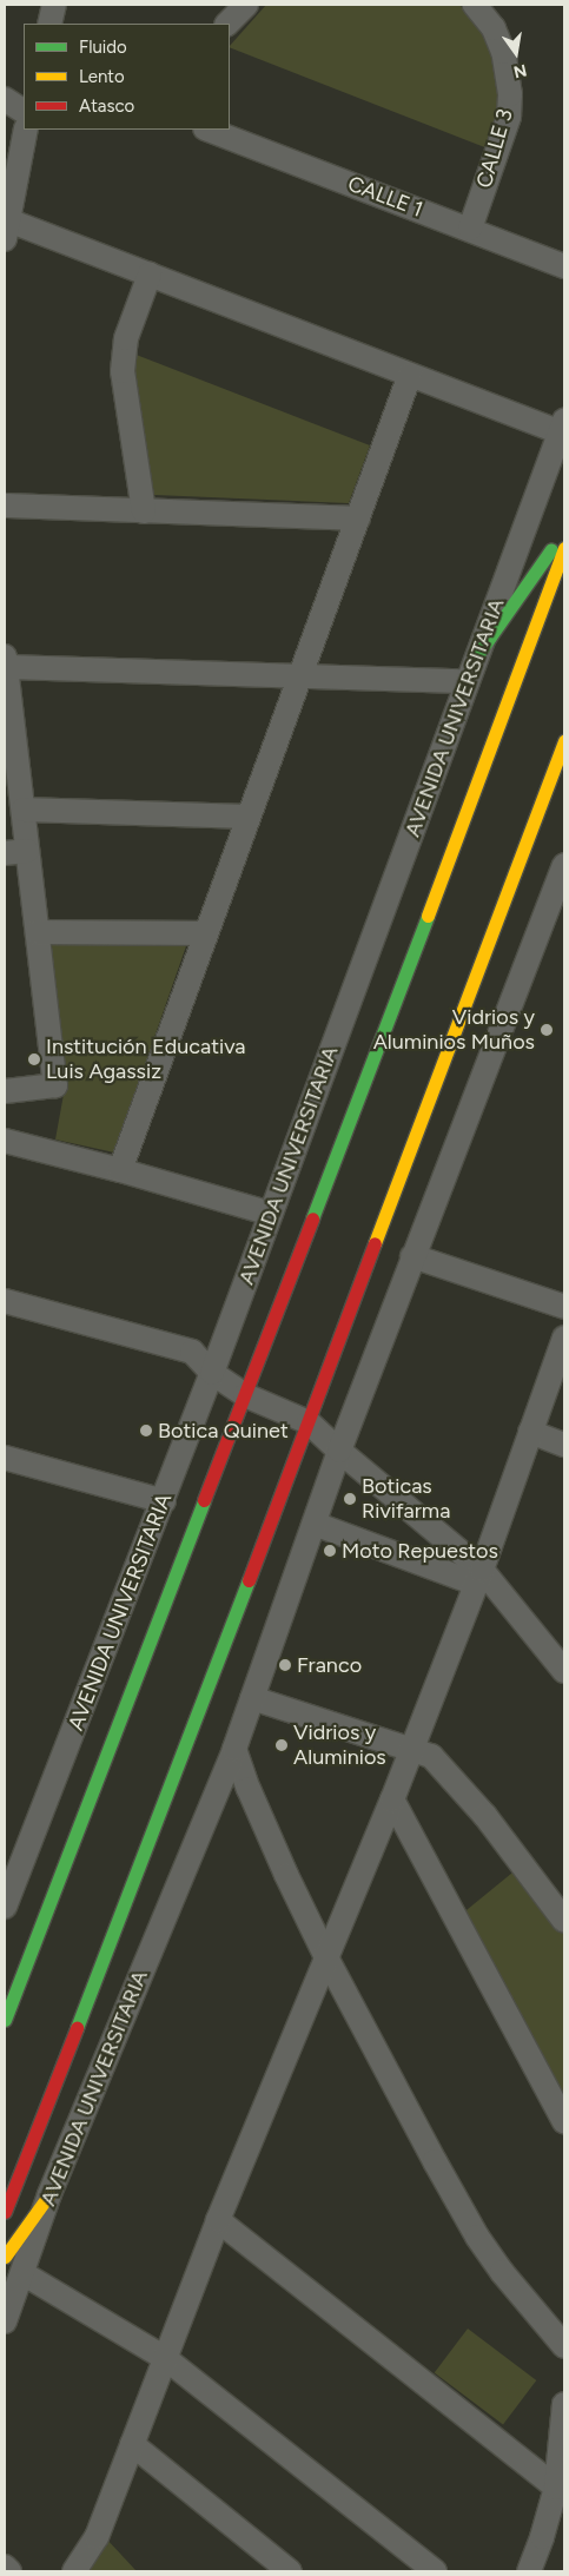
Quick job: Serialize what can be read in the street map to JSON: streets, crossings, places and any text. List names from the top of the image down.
{
  "streets": {
    "main road": ["AVENIDA UNIVERSITARIA"],
    "street": ["CALLE 3", "CALLE 1"]
  },
  "crossings": [
    ["CALLE 3", "CALLE 1"]
  ],
  "places": [
    "Vidrios y Aluminios Muños",
    "Institución Educativa Luis Agassiz",
    "Botica Quinet",
    "Boticas Rivifarma",
    "Moto Repuestos",
    "Franco",
    "Vidrios y Aluminios"
  ],
  "legend": ["Fluido", "Lento", "Atasco"],
  "north": "bottom"
}
